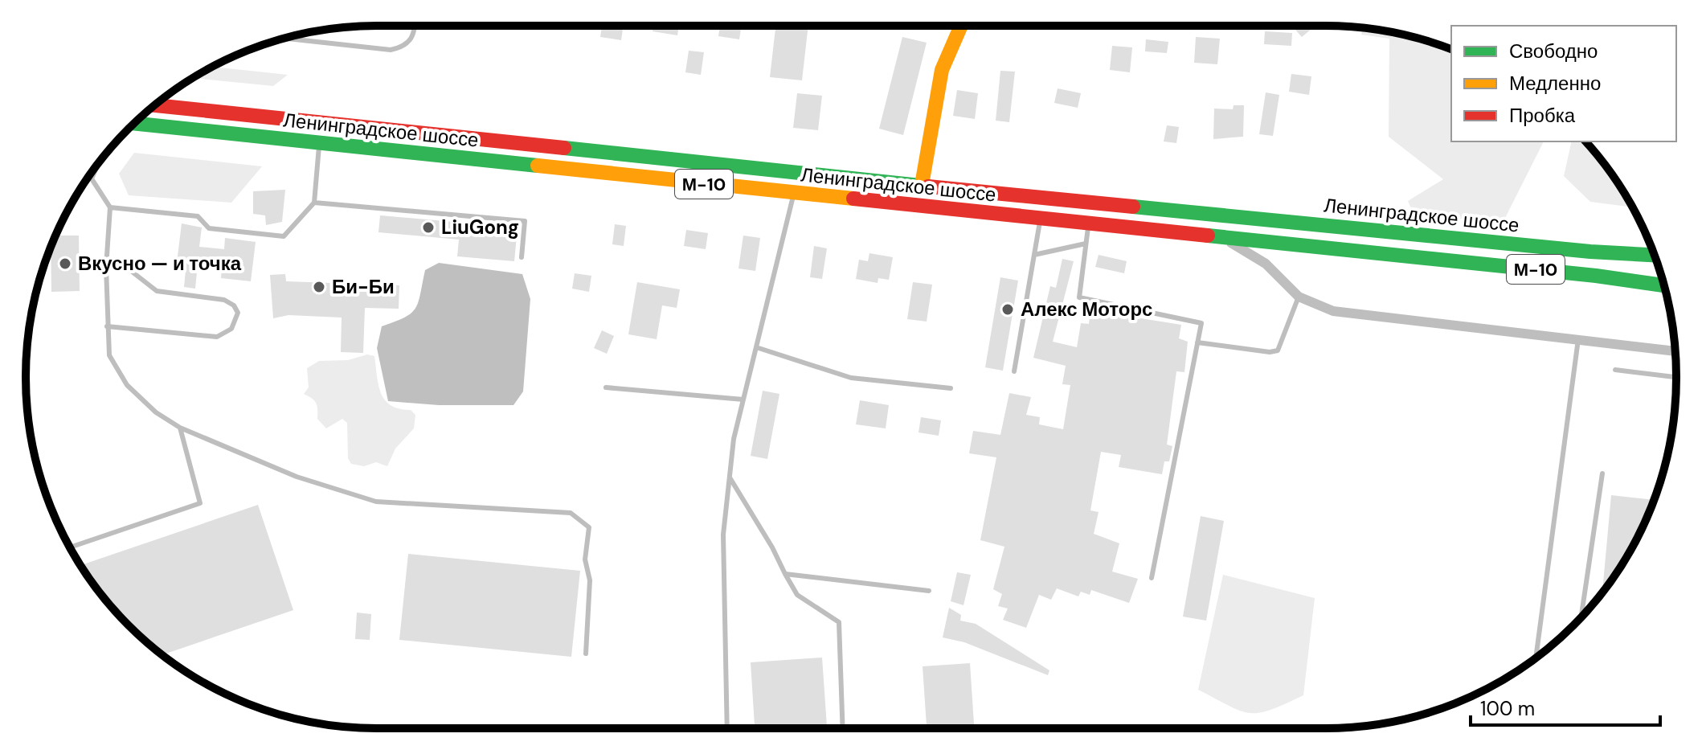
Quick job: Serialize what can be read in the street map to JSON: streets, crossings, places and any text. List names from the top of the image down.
{
  "streets": {
    "main road": ["Ленинградское шоссе", "М-10"]
  },
  "places": [
    "LiuGong",
    "Вкусно — и точка",
    "Би-Би",
    "Алекс Моторс"
  ],
  "legend": ["Свободно", "Медленно", "Пробка"],
  "scale_bar": "100 m"
}
